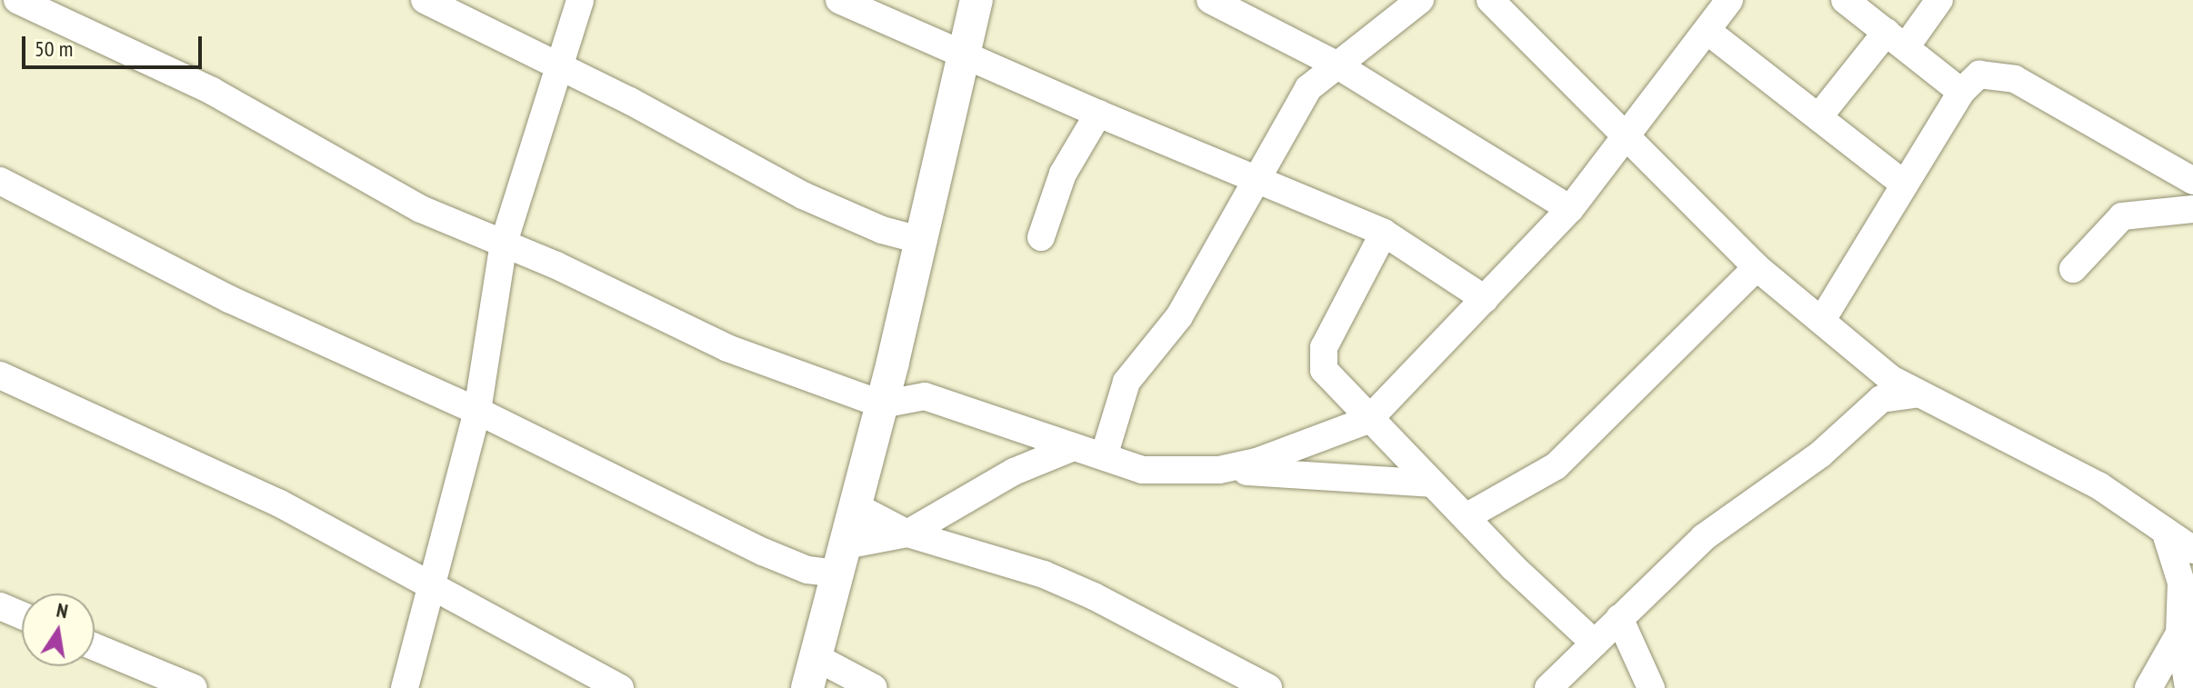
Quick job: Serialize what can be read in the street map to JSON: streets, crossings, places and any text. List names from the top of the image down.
{
  "scale_bar": "50 m",
  "north": "top"
}
